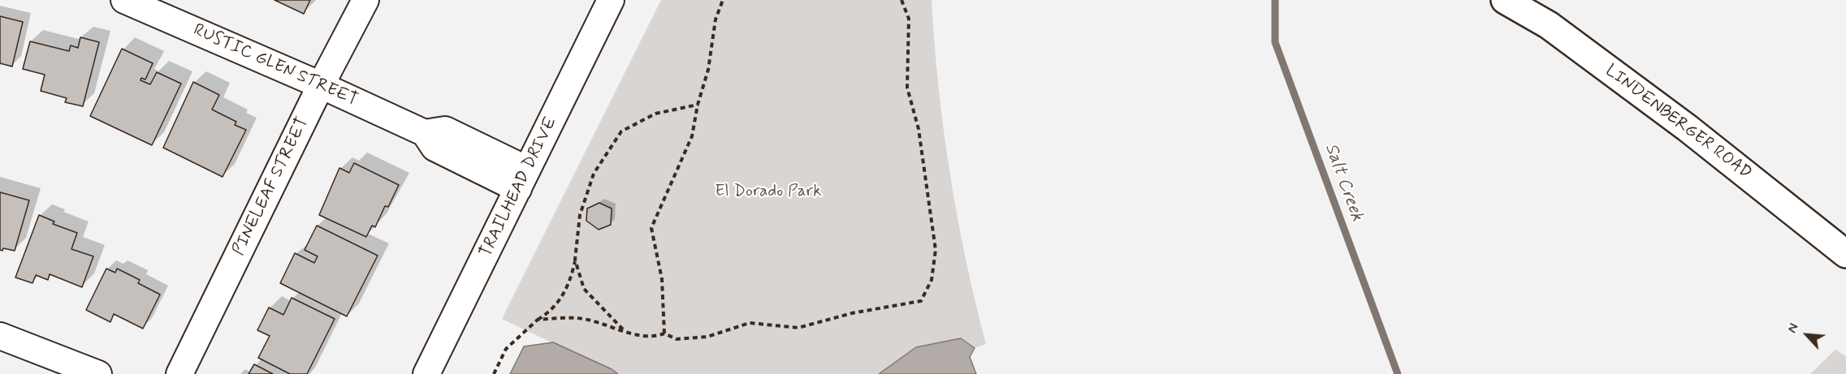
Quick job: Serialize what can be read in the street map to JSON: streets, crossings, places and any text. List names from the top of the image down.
{
  "streets": {
    "street": [
      "RUSTIC GLEN STREET",
      "LINDENBERGER ROAD",
      "PINELEAF STREET",
      "TRAILHEAD DRIVE"
    ]
  },
  "crossings": [
    ["RUSTIC GLEN STREET", "PINELEAF STREET"],
    ["RUSTIC GLEN STREET", "TRAILHEAD DRIVE"]
  ],
  "water": ["Salt Creek"],
  "parks": ["El Dorado Park"],
  "north": "top left"
}
